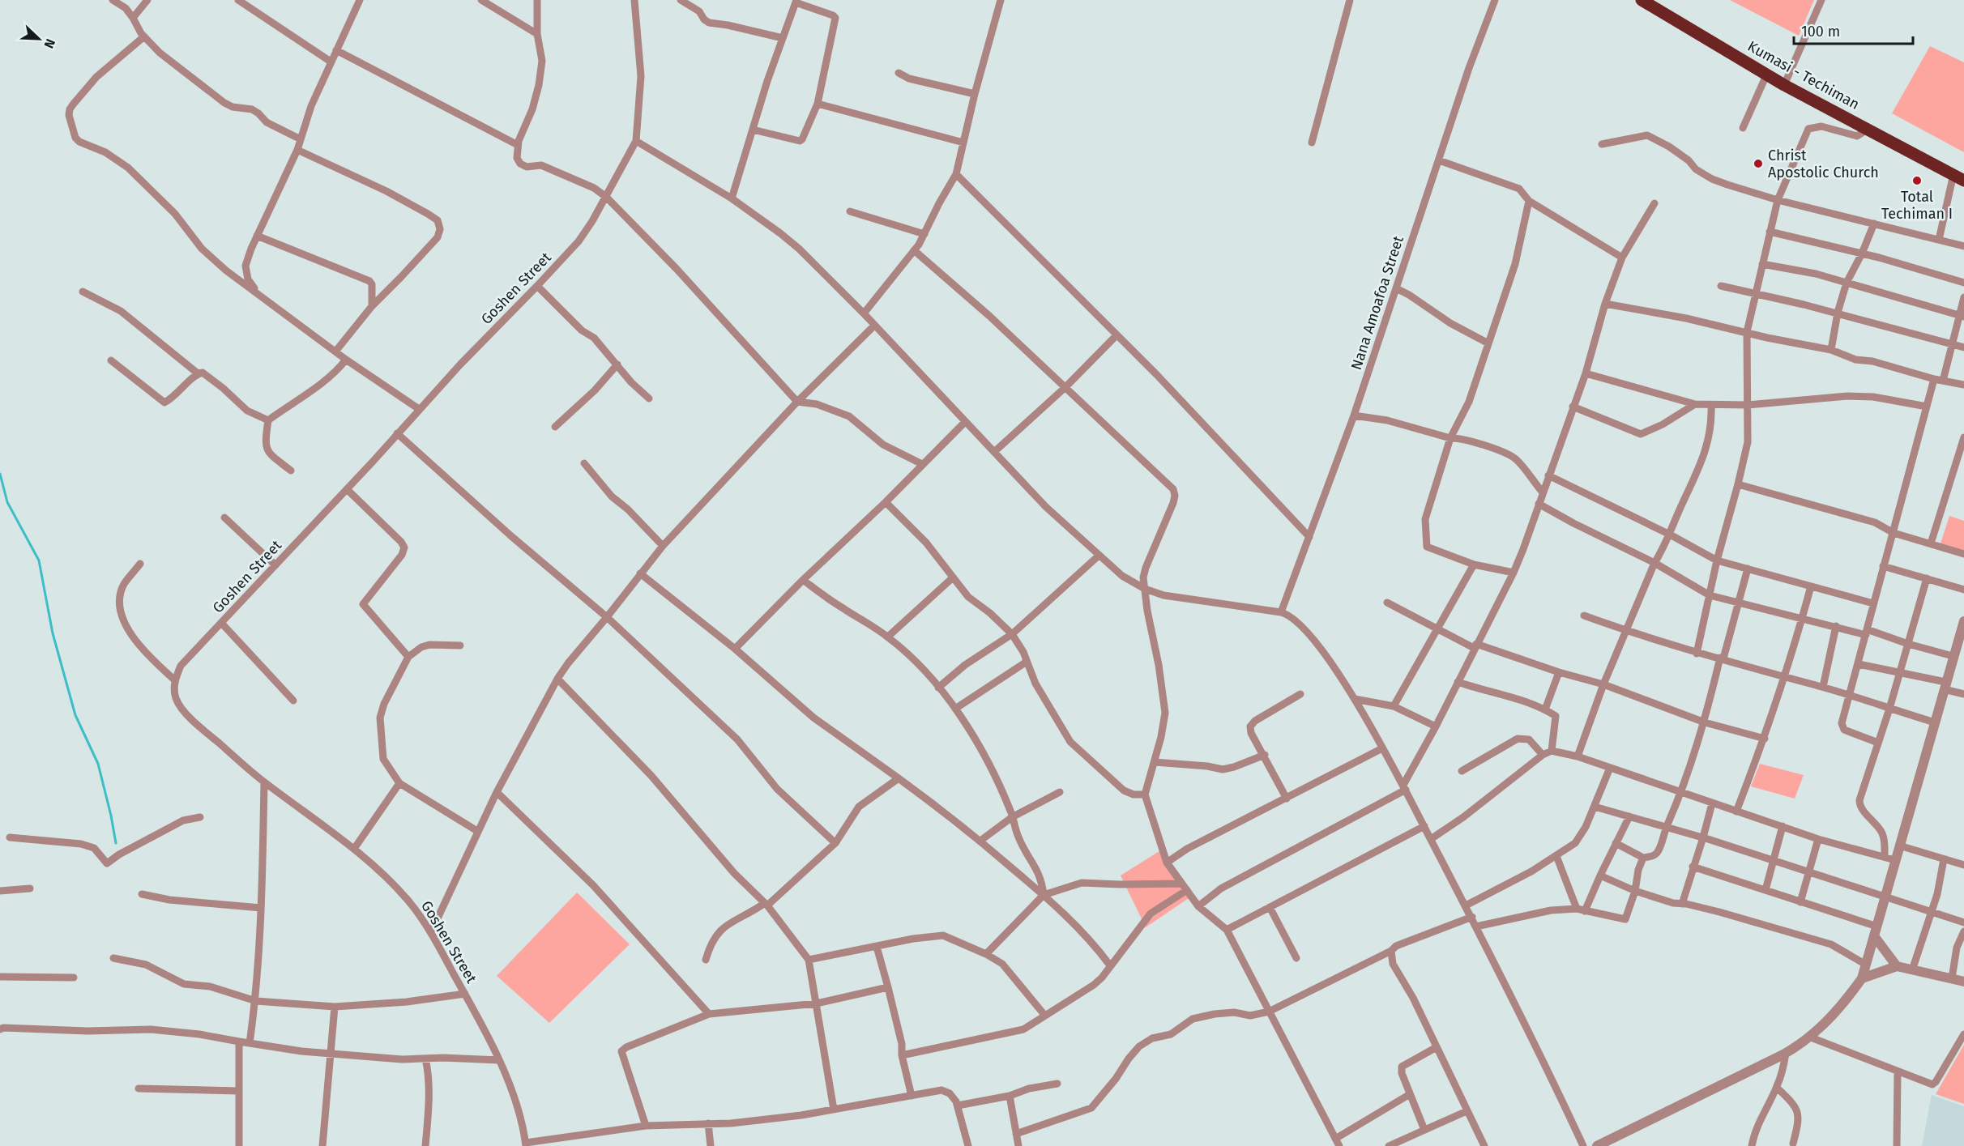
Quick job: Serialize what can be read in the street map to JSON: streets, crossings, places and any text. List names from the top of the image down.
{
  "streets": {
    "highway": ["Kumasi - Techiman"],
    "street": ["Goshen Street", "Nana Amoafoa Street"]
  },
  "places": ["Christ Apostolic Church", "Total Techiman I"],
  "scale_bar": "100 m",
  "north": "bottom right"
}
